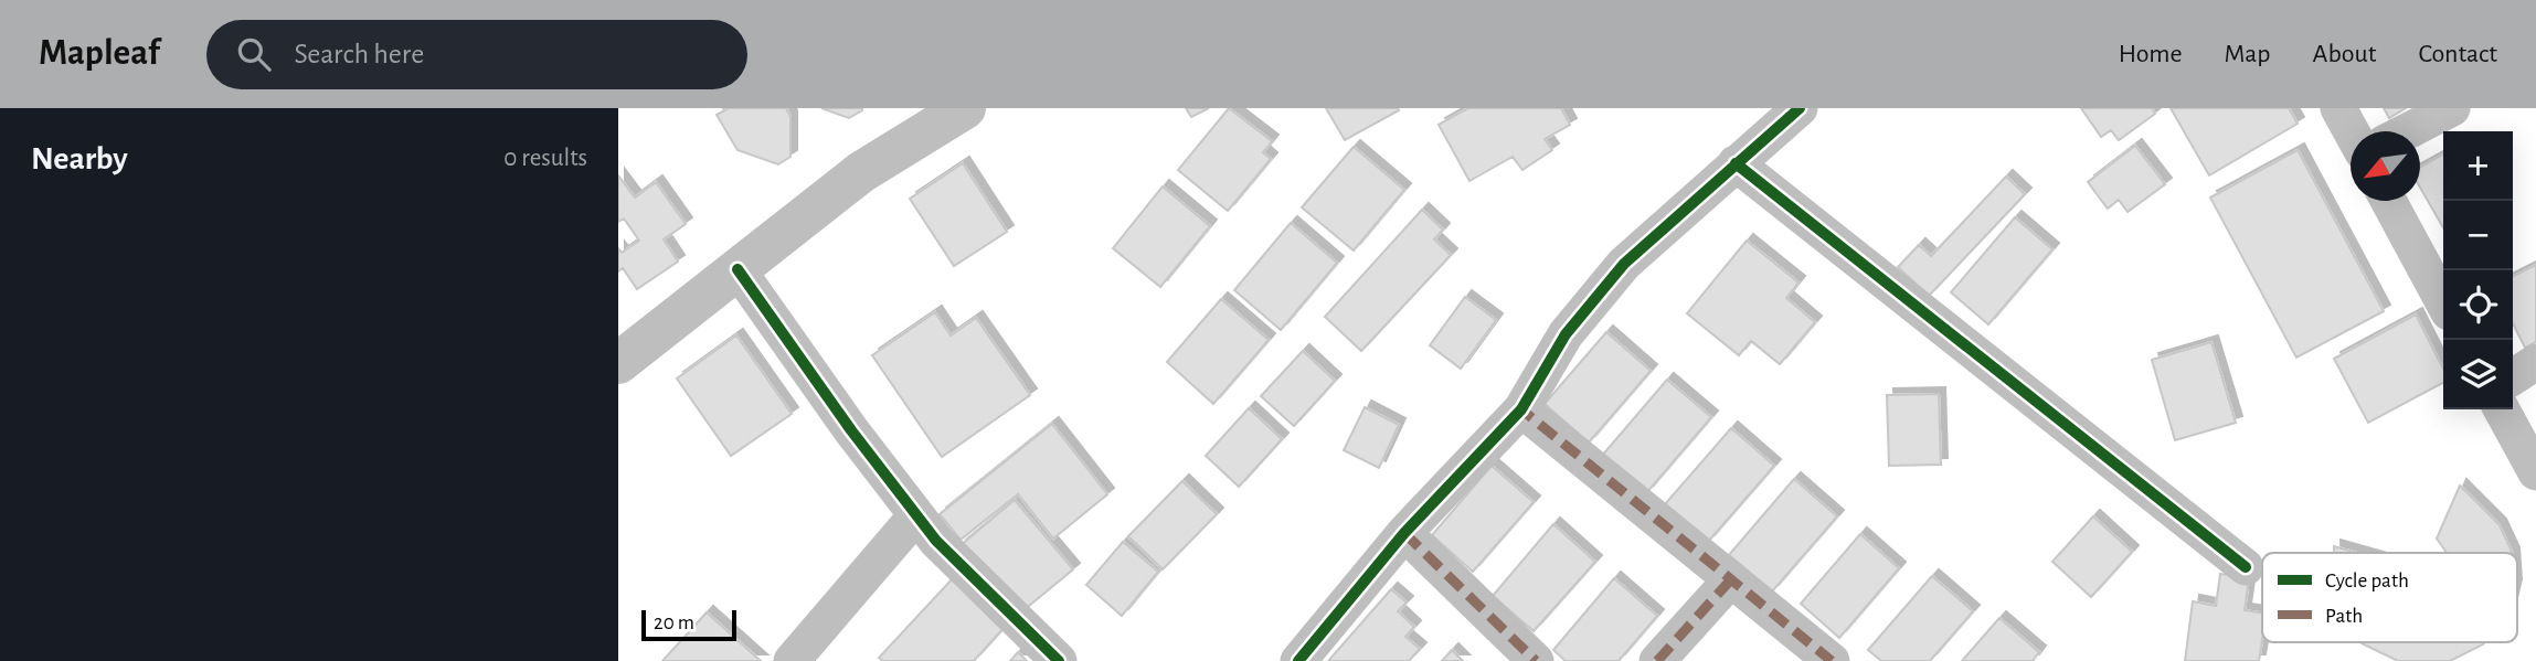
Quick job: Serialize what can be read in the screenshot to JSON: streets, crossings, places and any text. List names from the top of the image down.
{
  "legend": ["Cycle path", "Path"],
  "scale_bar": "20 m",
  "north": "bottom left",
  "page": {
    "header": "Mapleaf",
    "search": "Search here",
    "nav": [
      "Home",
      "Map",
      "About",
      "Contact"
    ],
    "heading": ["Nearby", "0 results"],
    "map_buttons": ["+", "−"],
    "scale": "20 m"
  }
}
